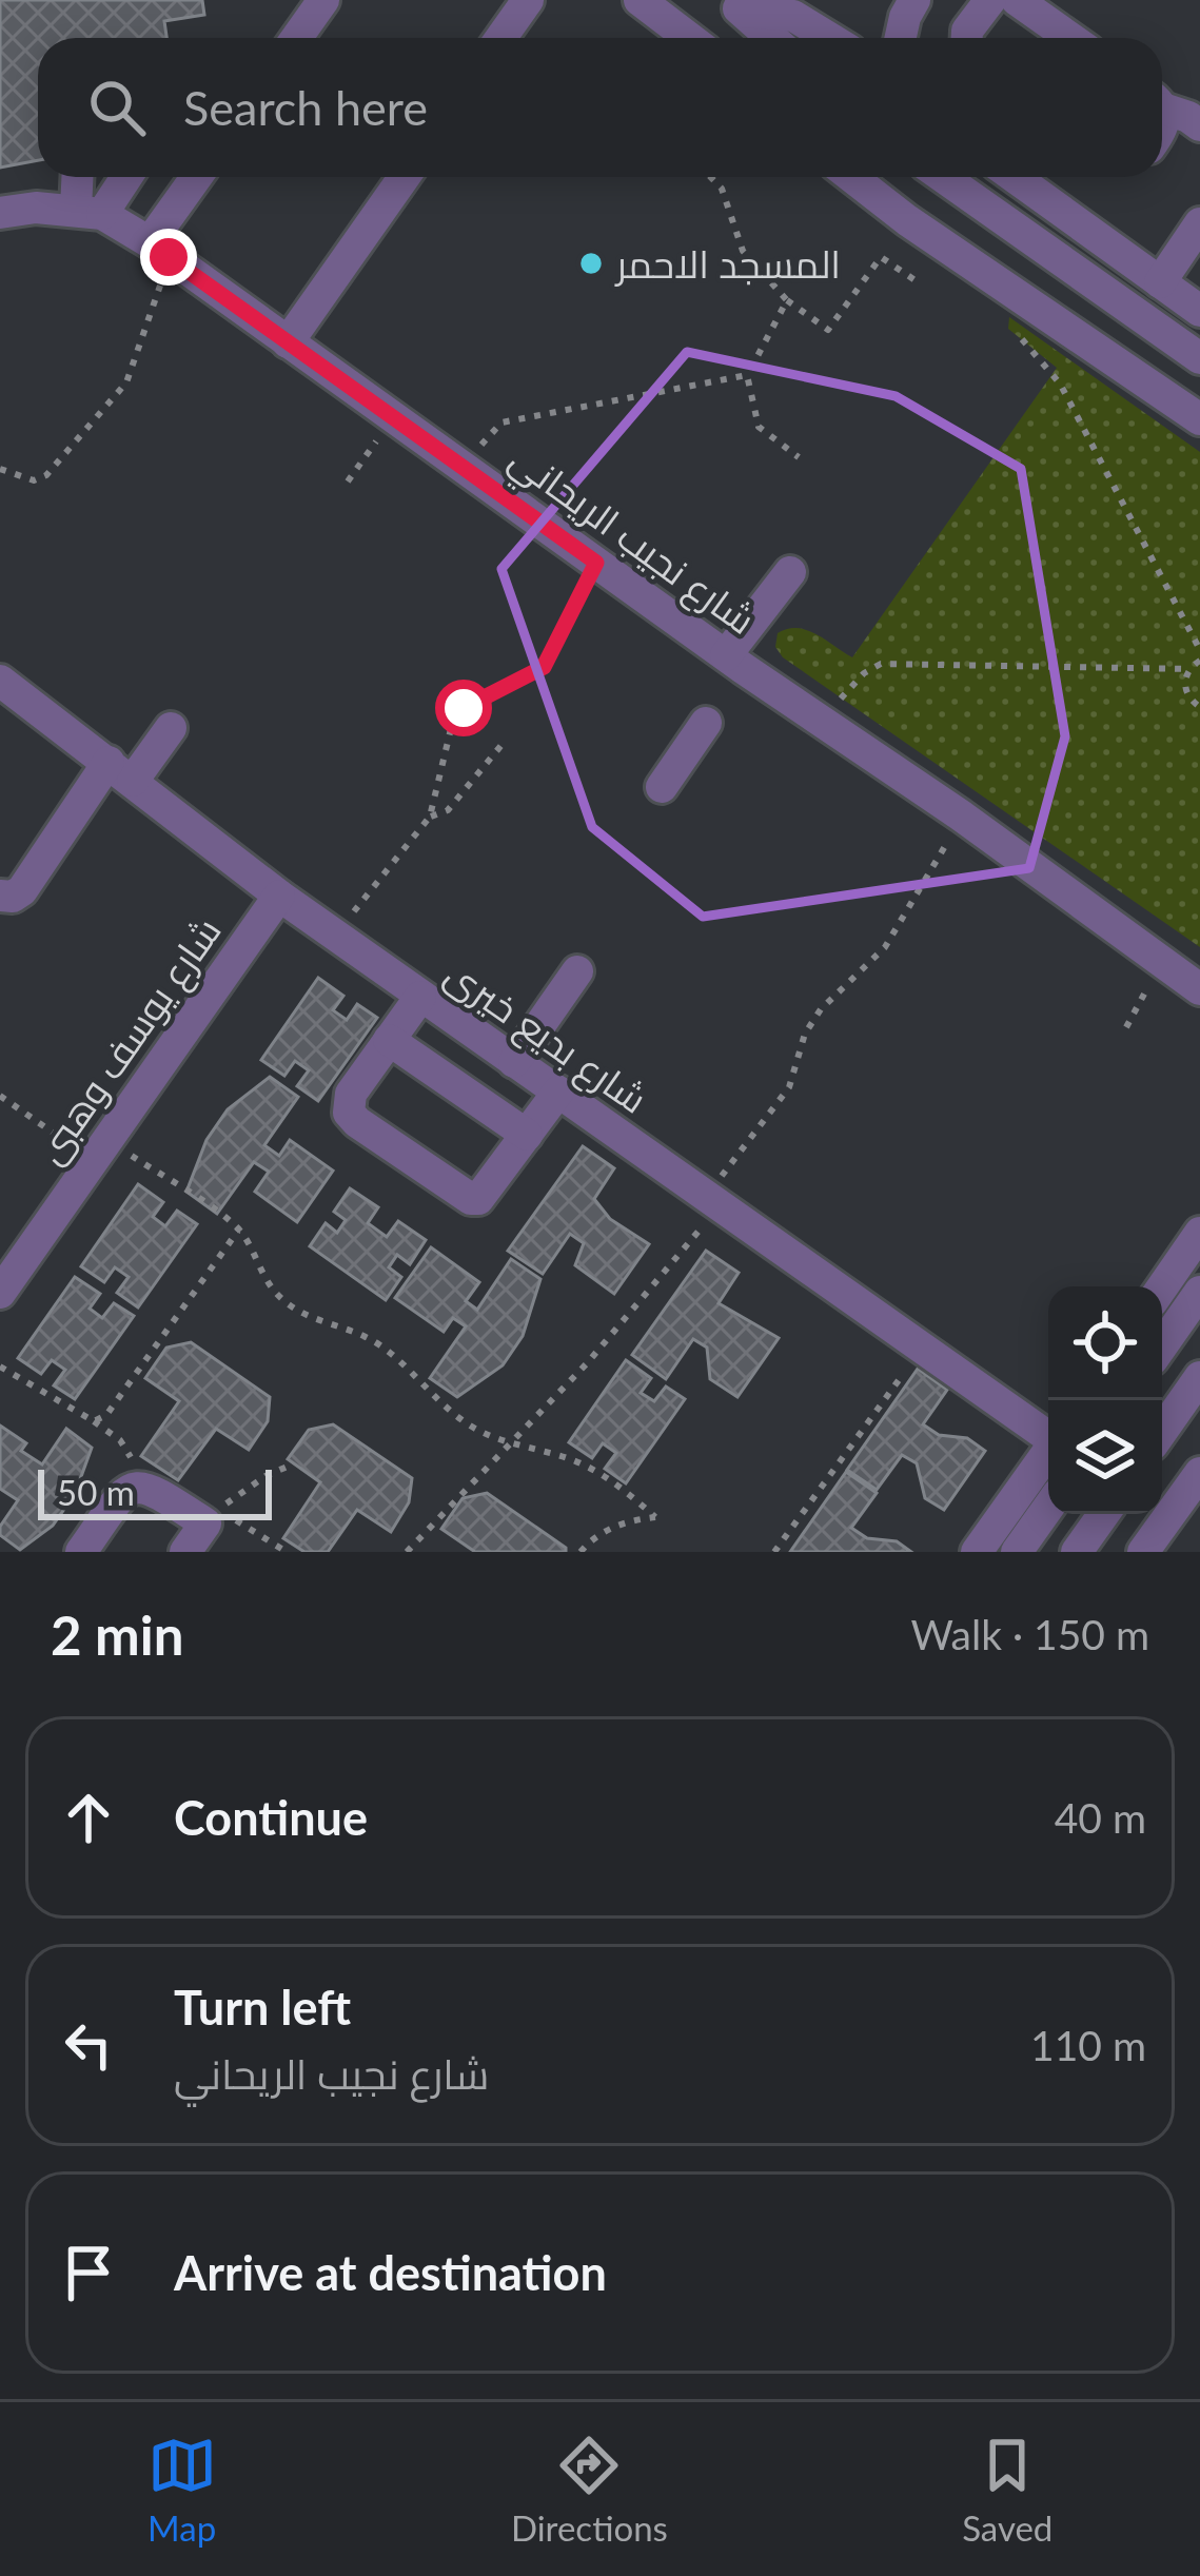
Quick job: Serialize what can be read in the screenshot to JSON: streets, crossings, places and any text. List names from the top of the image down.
{
  "streets": {
    "street": ["شارع نجيب الريحاني", "شارع بديع خيرى", "شارع يوسف وهبى"]
  },
  "crossings": [
    ["شارع بديع خيرى", "شارع يوسف وهبى"]
  ],
  "places": ["المسجد الاحمر"],
  "scale_bar": "50 m",
  "page": {
    "search": "Search here",
    "scale": "50 m",
    "heading": ["2 min", "Walk · 150 m"],
    "list": [
      ["Continue", "40 m"],
      ["Turn left", "شارع نجيب الريحاني", "110 m"],
      "Arrive at destination"
    ],
    "nav": ["Map", "Directions", "Saved"]
  }
}
